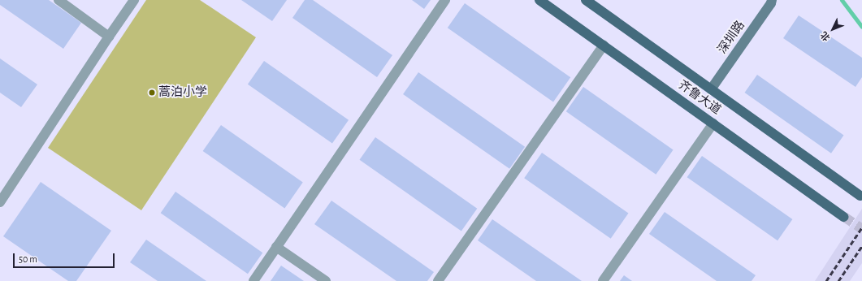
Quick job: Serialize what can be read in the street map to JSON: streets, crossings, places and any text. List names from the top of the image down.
{
  "streets": {
    "main road": ["齐鲁大道"],
    "street": ["深圳路"]
  },
  "crossings": [
    ["深圳路", "齐鲁大道"]
  ],
  "places": ["蒿泊小学"],
  "scale_bar": "50 m",
  "north": "bottom left"
}
